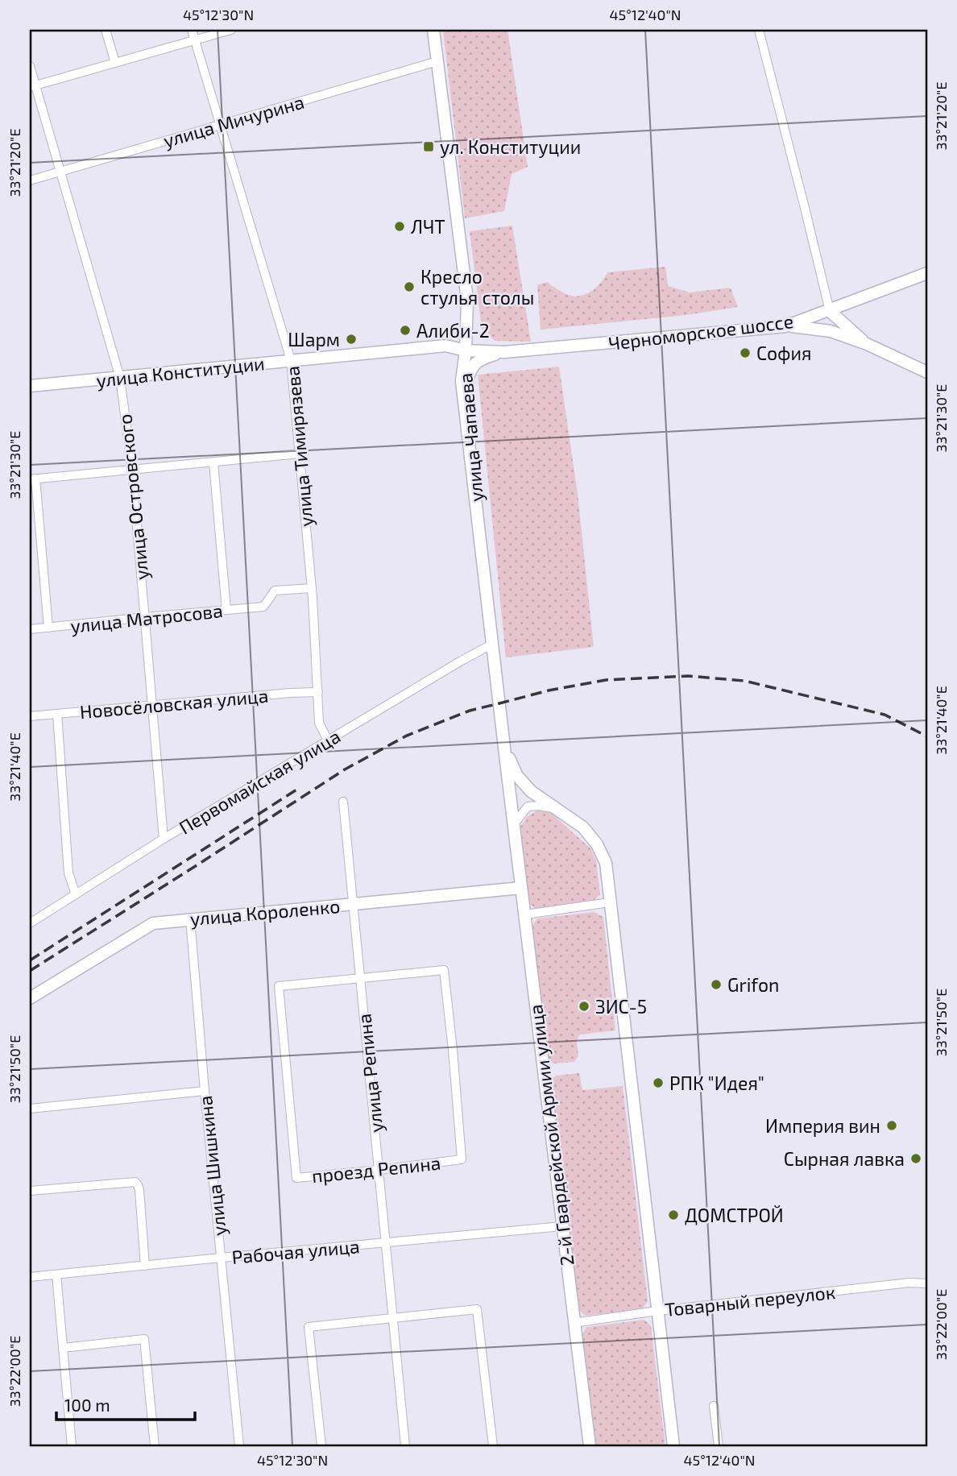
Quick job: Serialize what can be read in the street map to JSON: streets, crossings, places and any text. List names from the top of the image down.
{
  "streets": {
    "main road": [
      "Черноморское шоссе",
      "улица Конституции",
      "улица Чапаева",
      "улица Короленко",
      "2-й Гвардейской Армии улица"
    ],
    "street": [
      "улица Мичурина",
      "улица Тимирязева",
      "улица Островского",
      "улица Матросова",
      "Новосёловская улица",
      "Первомайская улица",
      "улица Репина",
      "улица Шишкина",
      "проезд Репина",
      "Рабочая улица",
      "Товарный переулок"
    ]
  },
  "crossings": [
    ["улица Мичурина", "улица Чапаева"],
    ["улица Мичурина", "улица Тимирязева"],
    ["улица Мичурина", "улица Островского"],
    ["Черноморское шоссе", "улица Конституции"],
    ["Черноморское шоссе", "улица Чапаева"],
    ["улица Конституции", "улица Чапаева"],
    ["улица Конституции", "улица Тимирязева"],
    ["улица Конституции", "улица Островского"],
    ["улица Чапаева", "Первомайская улица"],
    ["улица Чапаева", "2-й Гвардейской Армии улица"],
    ["улица Тимирязева", "улица Матросова"],
    ["улица Тимирязева", "Новосёловская улица"],
    ["улица Тимирязева", "Первомайская улица"],
    ["улица Островского", "улица Матросова"],
    ["улица Островского", "Новосёловская улица"],
    ["улица Островского", "Первомайская улица"],
    ["улица Короленко", "улица Репина"],
    ["улица Короленко", "2-й Гвардейской Армии улица"],
    ["улица Короленко", "улица Шишкина"],
    ["улица Репина", "проезд Репина"],
    ["улица Репина", "Рабочая улица"],
    ["2-й Гвардейской Армии улица", "Рабочая улица"],
    ["2-й Гвардейской Армии улица", "Товарный переулок"],
    ["улица Шишкина", "Рабочая улица"]
  ],
  "places": {
    "transit": ["ул. Конституции"],
    "other": [
      "ЛЧТ",
      "Кресло стулья столы",
      "Алиби-2",
      "Шарм",
      "София",
      "Grifon",
      "ЗИС-5",
      "РПК \"Идея\"",
      "Империя вин",
      "Сырная лавка",
      "ДОМСТРОЙ"
    ]
  },
  "scale_bar": "100 m",
  "coordinates": [
    "45°12'30\"N",
    "45°12'40\"N",
    "33°21'20\"E",
    "33°21'30\"E",
    "33°21'40\"E",
    "33°21'50\"E",
    "33°22'00\"E"
  ]
}
